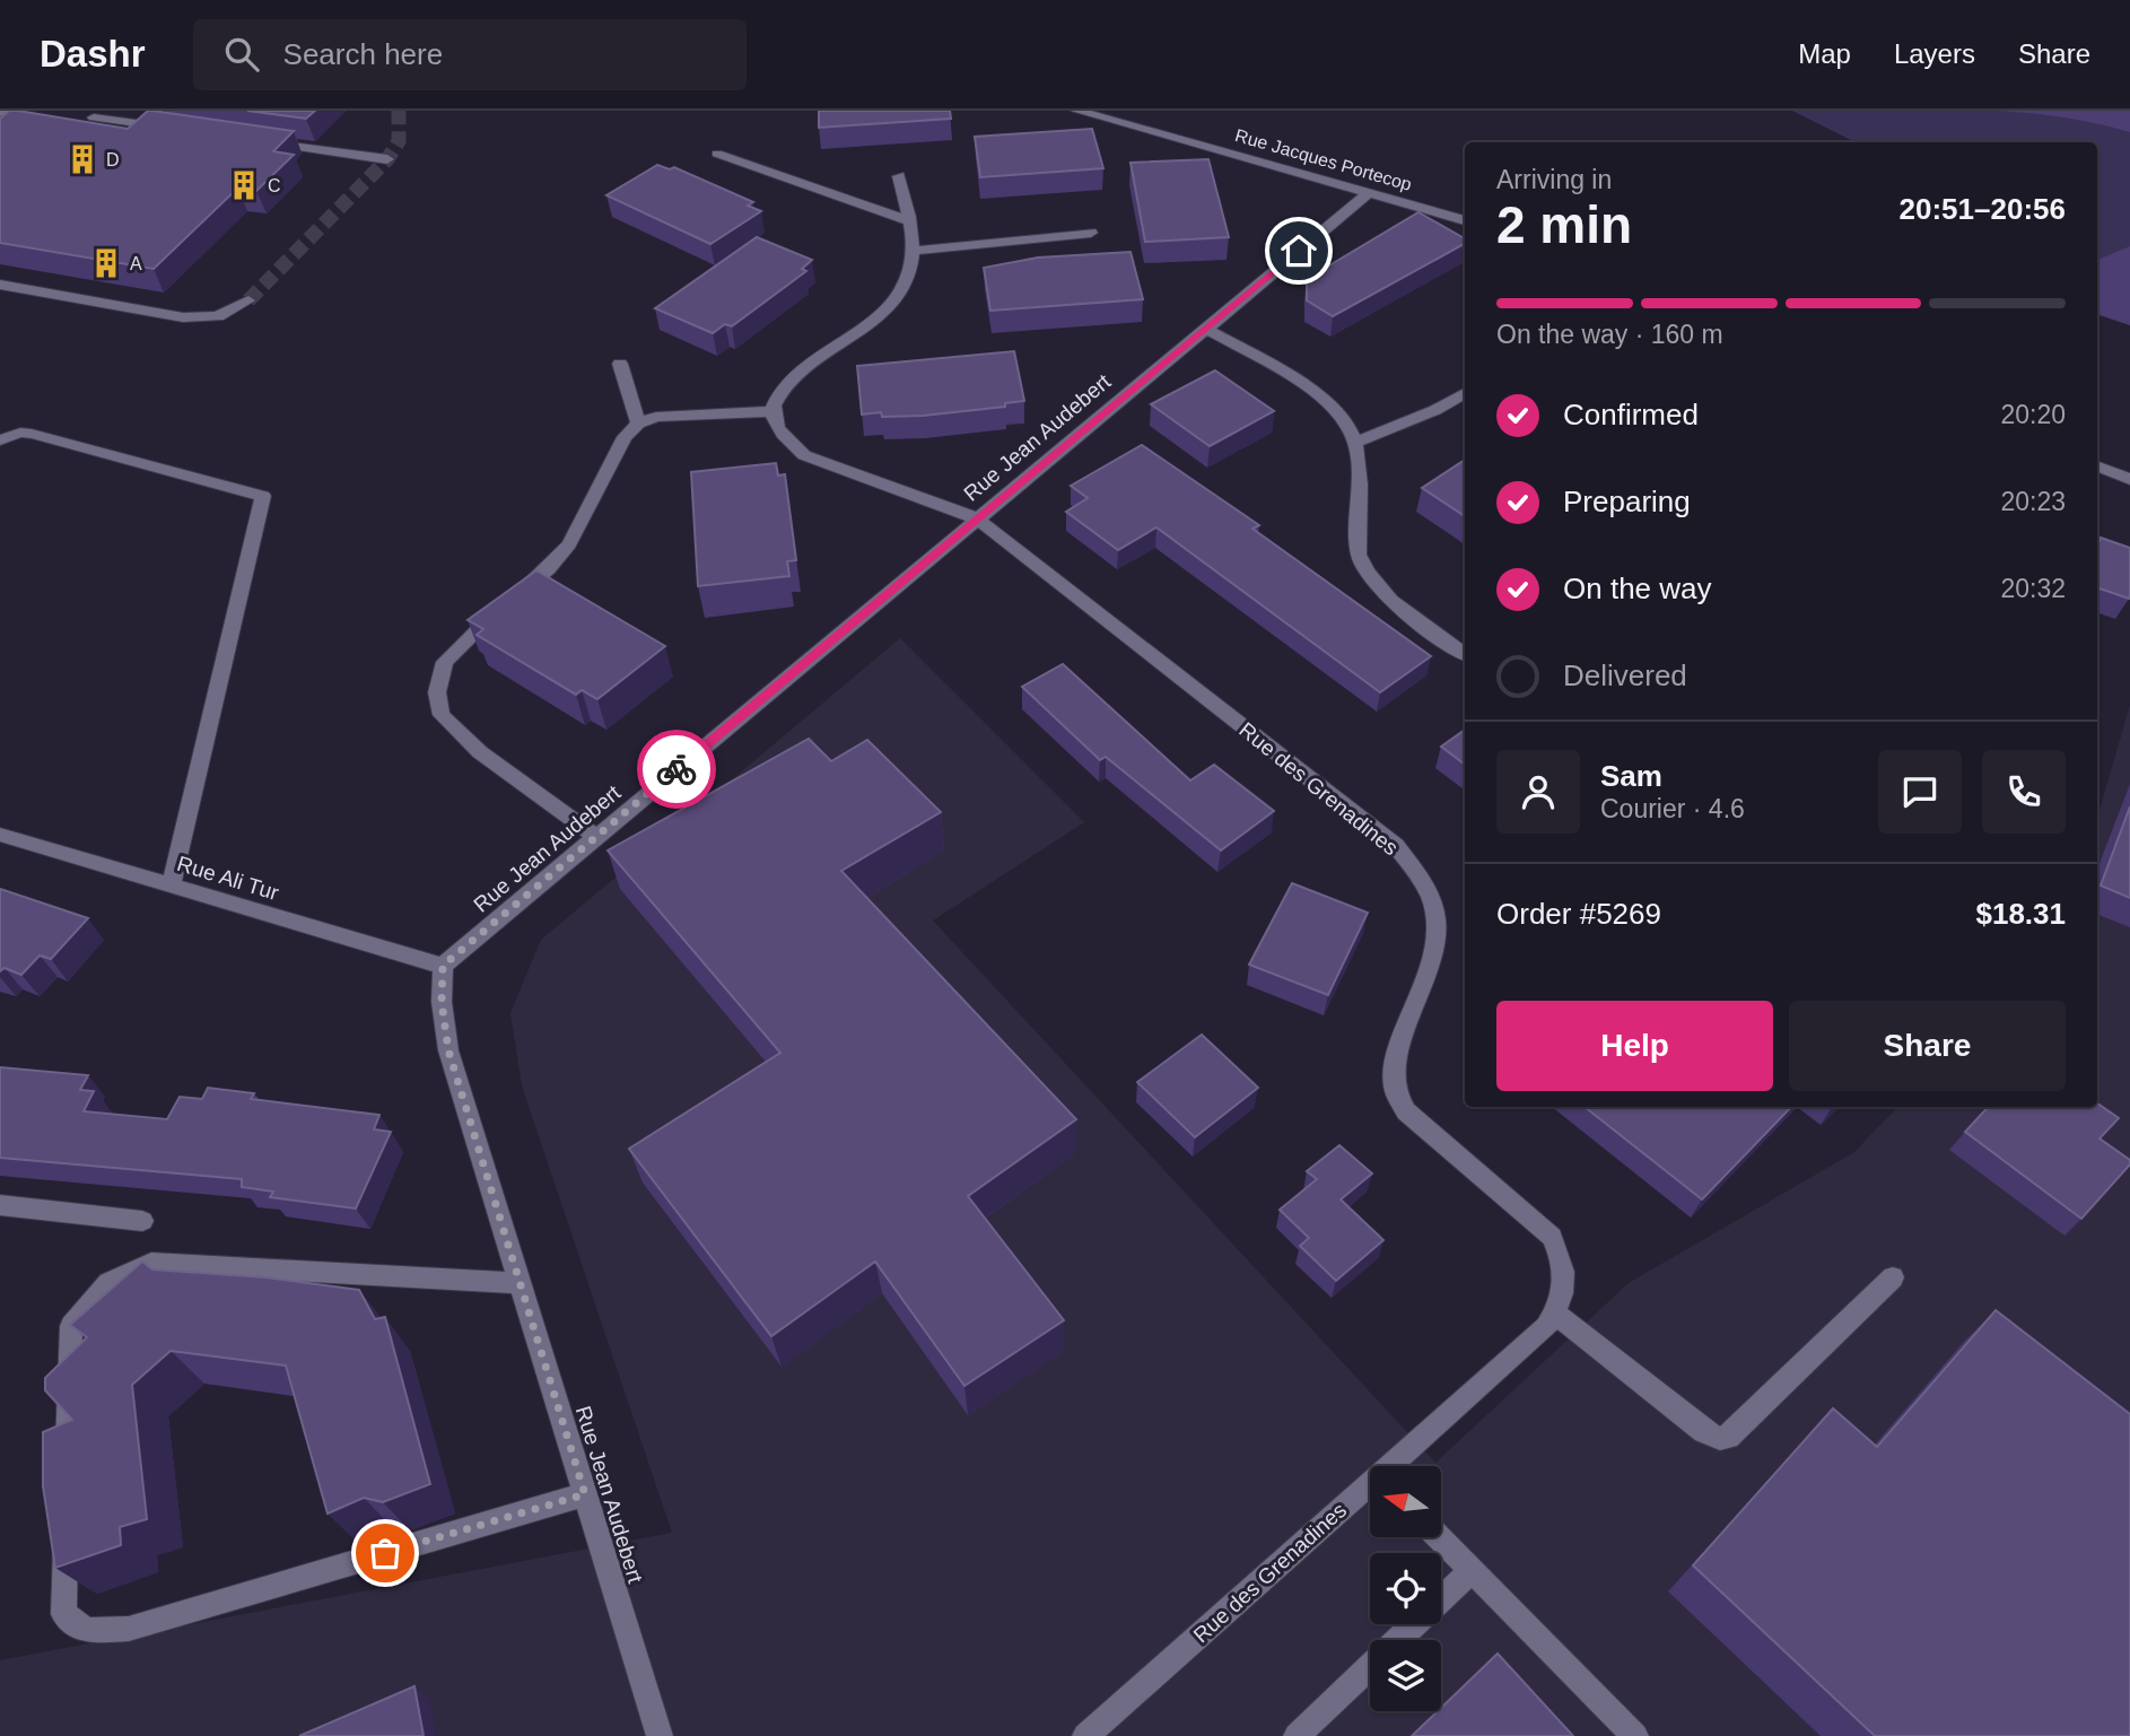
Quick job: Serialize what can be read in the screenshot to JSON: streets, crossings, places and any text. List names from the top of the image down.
{
  "streets": {
    "street": [
      "Rue Jacques Portecop",
      "Rue Jean Audebert",
      "Rue des Grenadines",
      "Rue Ali Tur"
    ]
  },
  "crossings": [
    ["Rue Jacques Portecop", "Rue Jean Audebert"],
    ["Rue Jean Audebert", "Rue des Grenadines"],
    ["Rue Jean Audebert", "Rue Ali Tur"]
  ],
  "places": {
    "building": ["D", "C", "A"]
  },
  "north": "left",
  "page": {
    "header": "Dashr",
    "search": "Search here",
    "nav": ["Map", "Layers", "Share"],
    "heading": ["2 min", "Arriving in", "20:51–20:56"],
    "panel": [
      "Sam",
      "Courier · 4.6",
      "Order #5269",
      "$18.31"
    ],
    "bar": "On the way · 160 m",
    "list": [
      ["Confirmed", "20:20"],
      ["Preparing", "20:23"],
      ["On the way", "20:32"],
      "Delivered"
    ],
    "buttons": ["Help", "Share"]
  }
}
